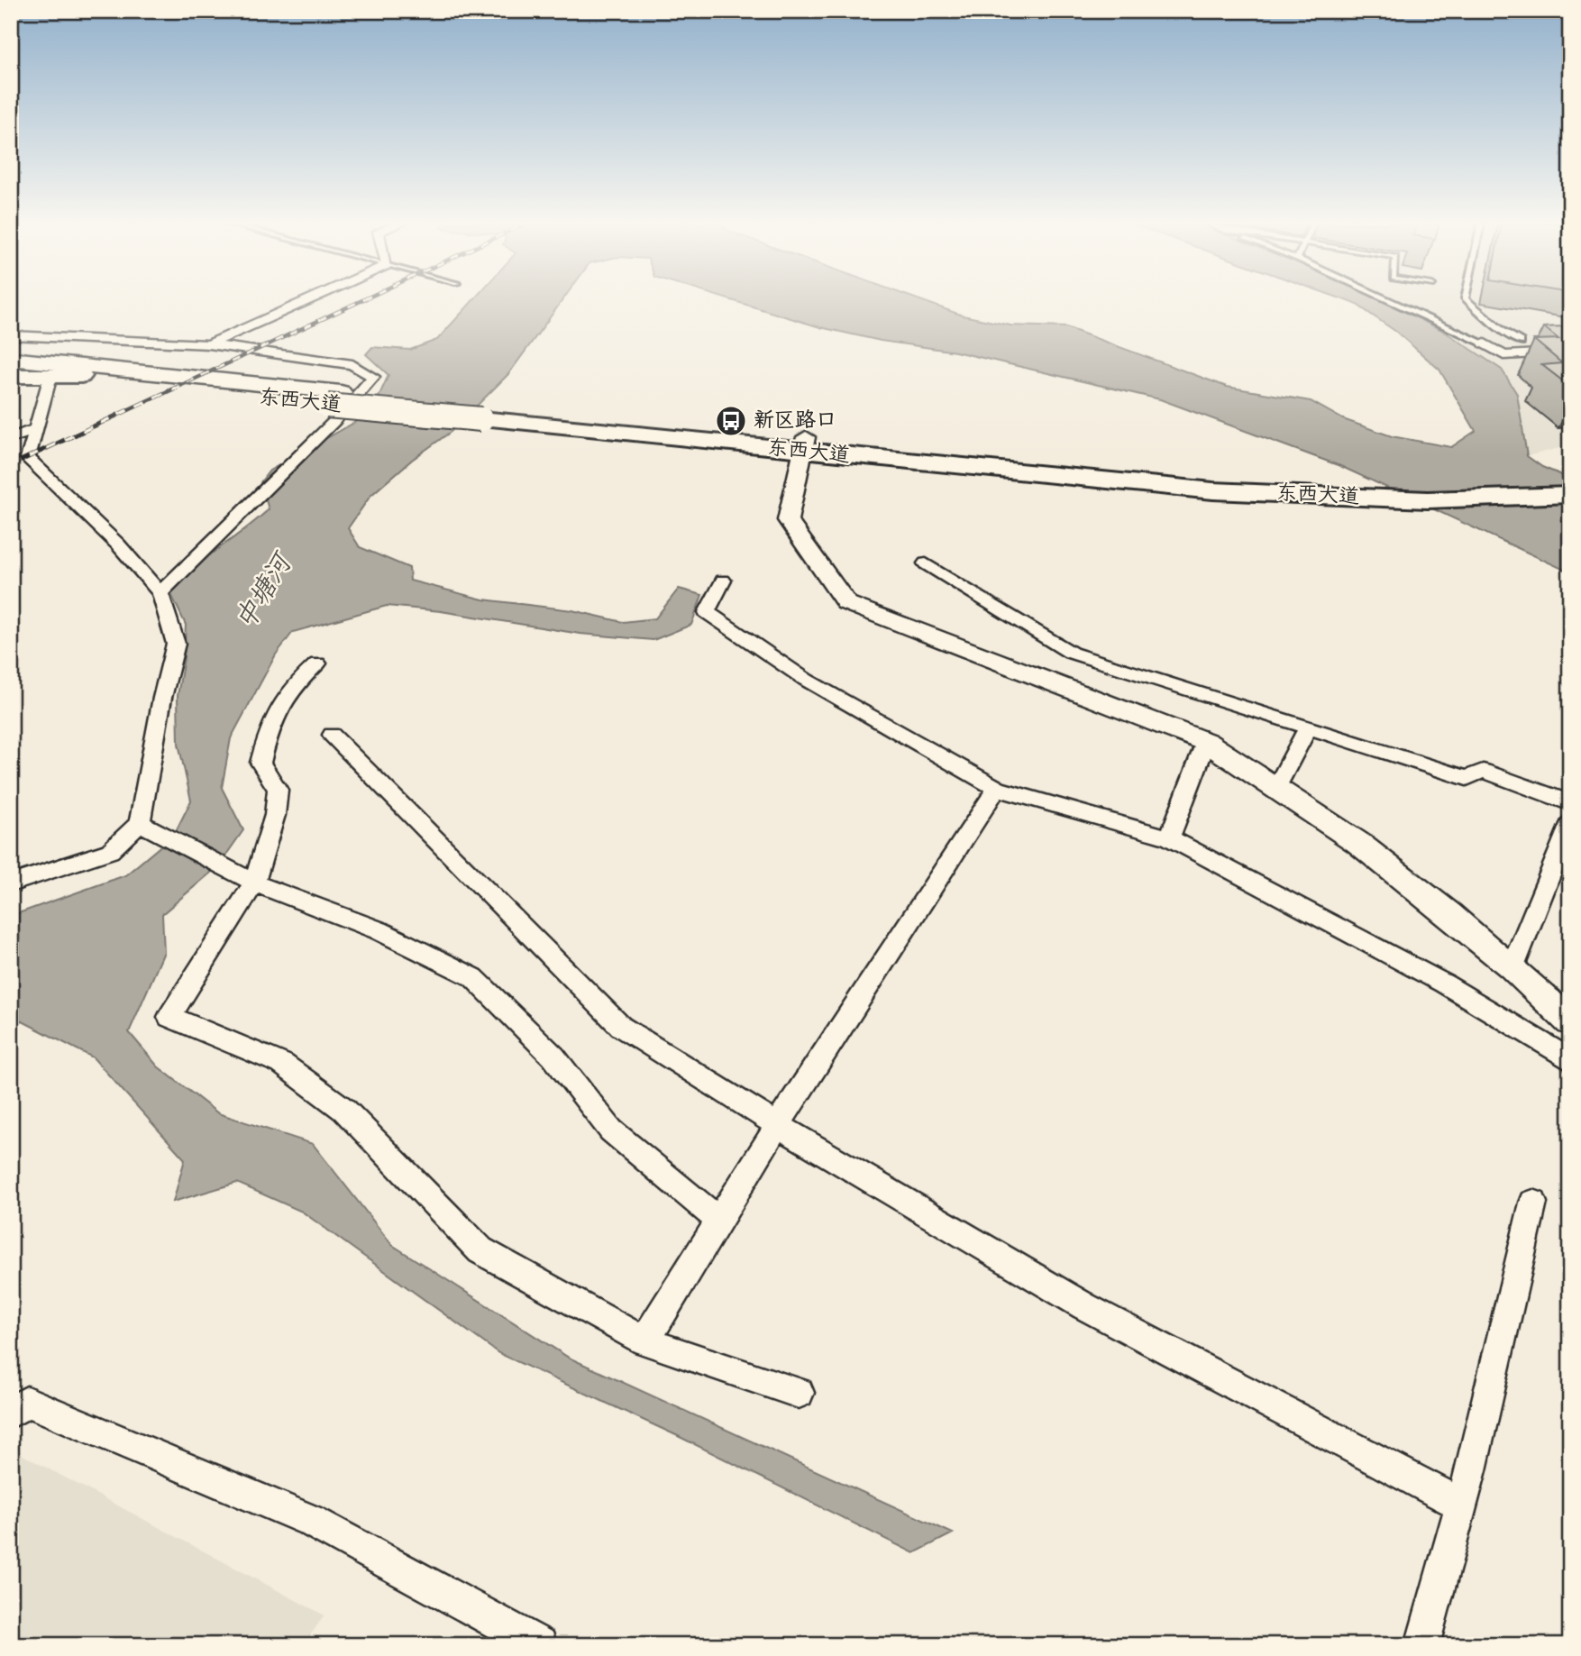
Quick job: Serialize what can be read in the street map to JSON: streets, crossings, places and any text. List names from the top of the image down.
{
  "streets": {
    "highway": ["东西大道"]
  },
  "water": ["中塘河"],
  "places": {
    "bus stop": ["新区路口"]
  }
}
